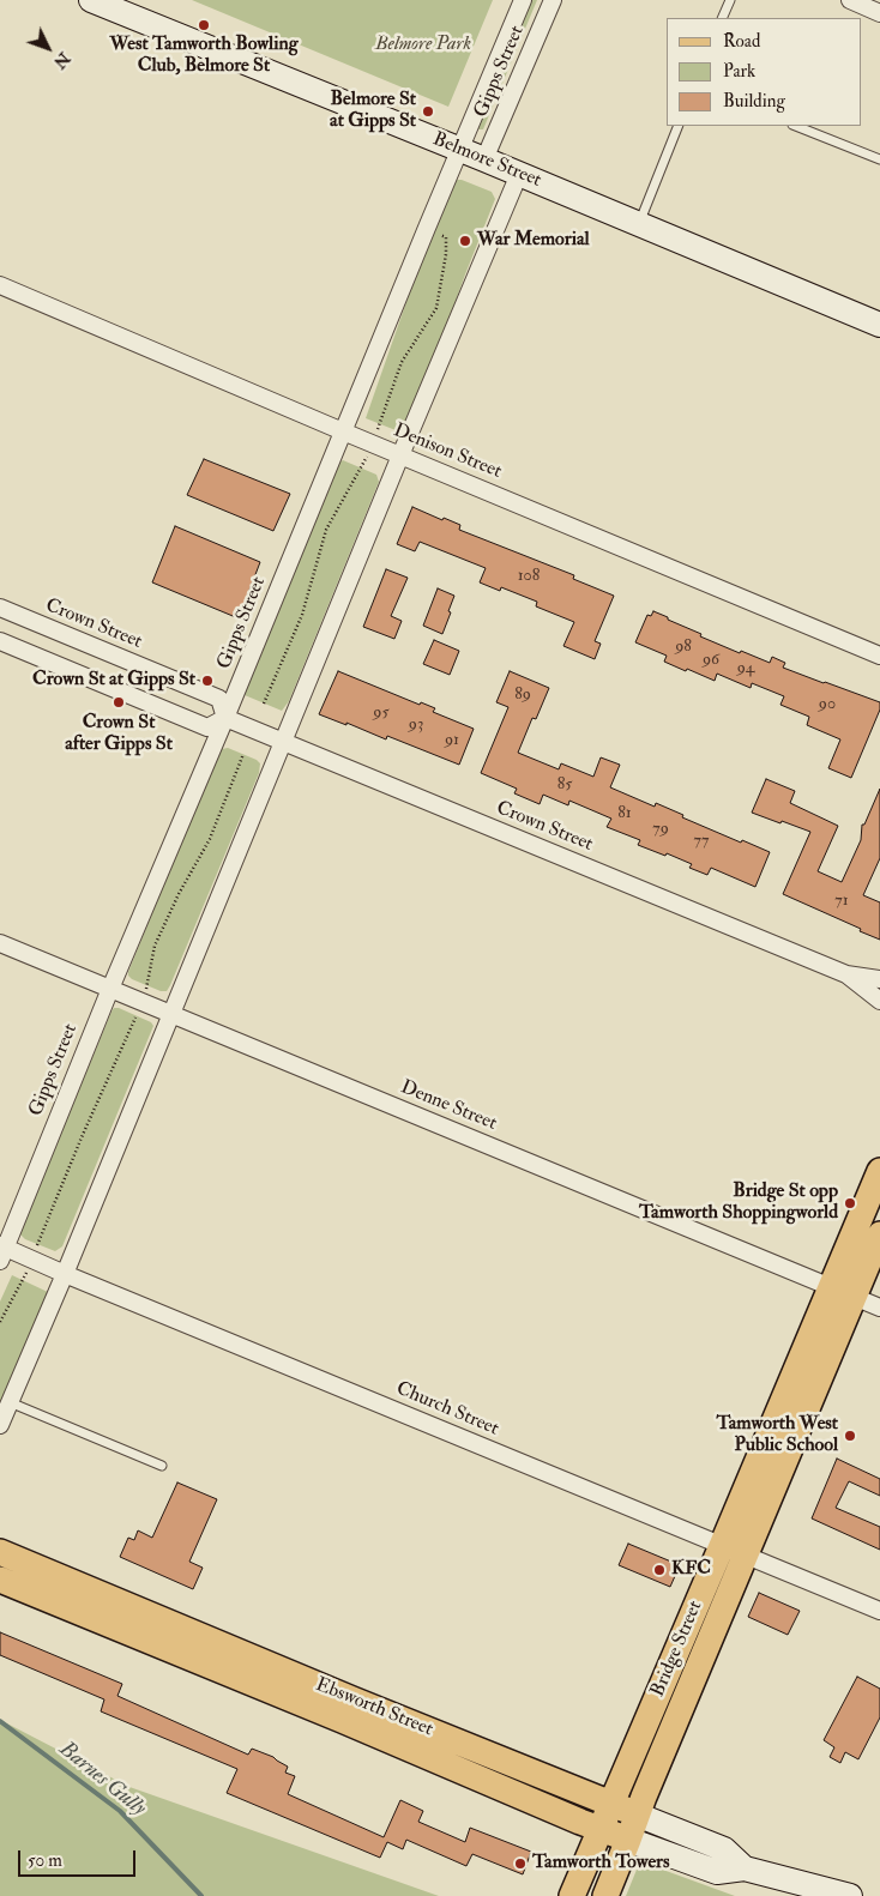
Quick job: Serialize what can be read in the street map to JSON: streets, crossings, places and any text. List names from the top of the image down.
{
  "streets": {
    "main road": ["Bridge Street", "Ebsworth Street"],
    "street": [
      "Gipps Street",
      "Belmore Street",
      "Denison Street",
      "Crown Street",
      "Denne Street",
      "Church Street"
    ]
  },
  "crossings": [
    ["Gipps Street", "Belmore Street"],
    ["Gipps Street", "Denison Street"],
    ["Gipps Street", "Crown Street"],
    ["Gipps Street", "Denne Street"],
    ["Gipps Street", "Church Street"],
    ["Denne Street", "Bridge Street"],
    ["Church Street", "Bridge Street"],
    ["Bridge Street", "Ebsworth Street"]
  ],
  "water": ["Barnes Gully"],
  "parks": ["Belmore Park"],
  "places": [
    "West Tamworth Bowling Club, Belmore St",
    "Belmore St at Gipps St",
    "War Memorial",
    "Crown St at Gipps St",
    "Crown St after Gipps St",
    "Bridge St opp Tamworth Shoppingworld",
    "Tamworth West Public School",
    "KFC",
    "Tamworth Towers"
  ],
  "house_numbers": [
    "108",
    "98",
    "96",
    "94",
    "89",
    "90",
    "95",
    "93",
    "91",
    "85",
    "81",
    "79",
    "77",
    "71"
  ],
  "legend": ["Road", "Park", "Building"],
  "scale_bar": "50 m",
  "north": "bottom right"
}
